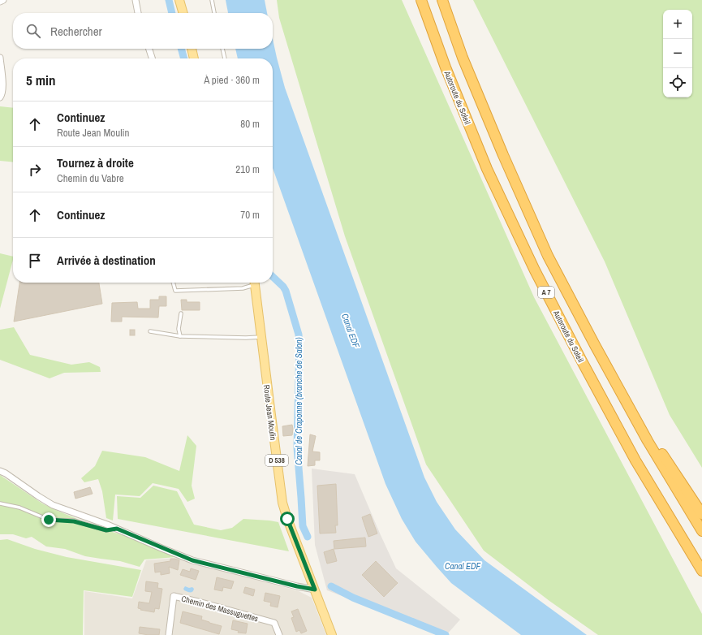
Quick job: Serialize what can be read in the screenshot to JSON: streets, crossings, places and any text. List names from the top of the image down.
{
  "streets": {
    "highway": ["Autoroute du Soleil", "A 7"],
    "main road": ["Route Jean Moulin", "D 538"],
    "street": ["Chemin des Massuguettes"]
  },
  "water": ["Canal EDF", "Canal de Craponne (branche de Salon)"],
  "page": {
    "map_buttons": ["+", "−"],
    "search": "Rechercher",
    "heading": ["5 min", "À pied · 360 m"],
    "list": [
      ["Continuez", "Route Jean Moulin", "80 m"],
      ["Tournez à droite", "Chemin du Vabre", "210 m"],
      ["Continuez", "70 m"],
      "Arrivée à destination"
    ]
  }
}
